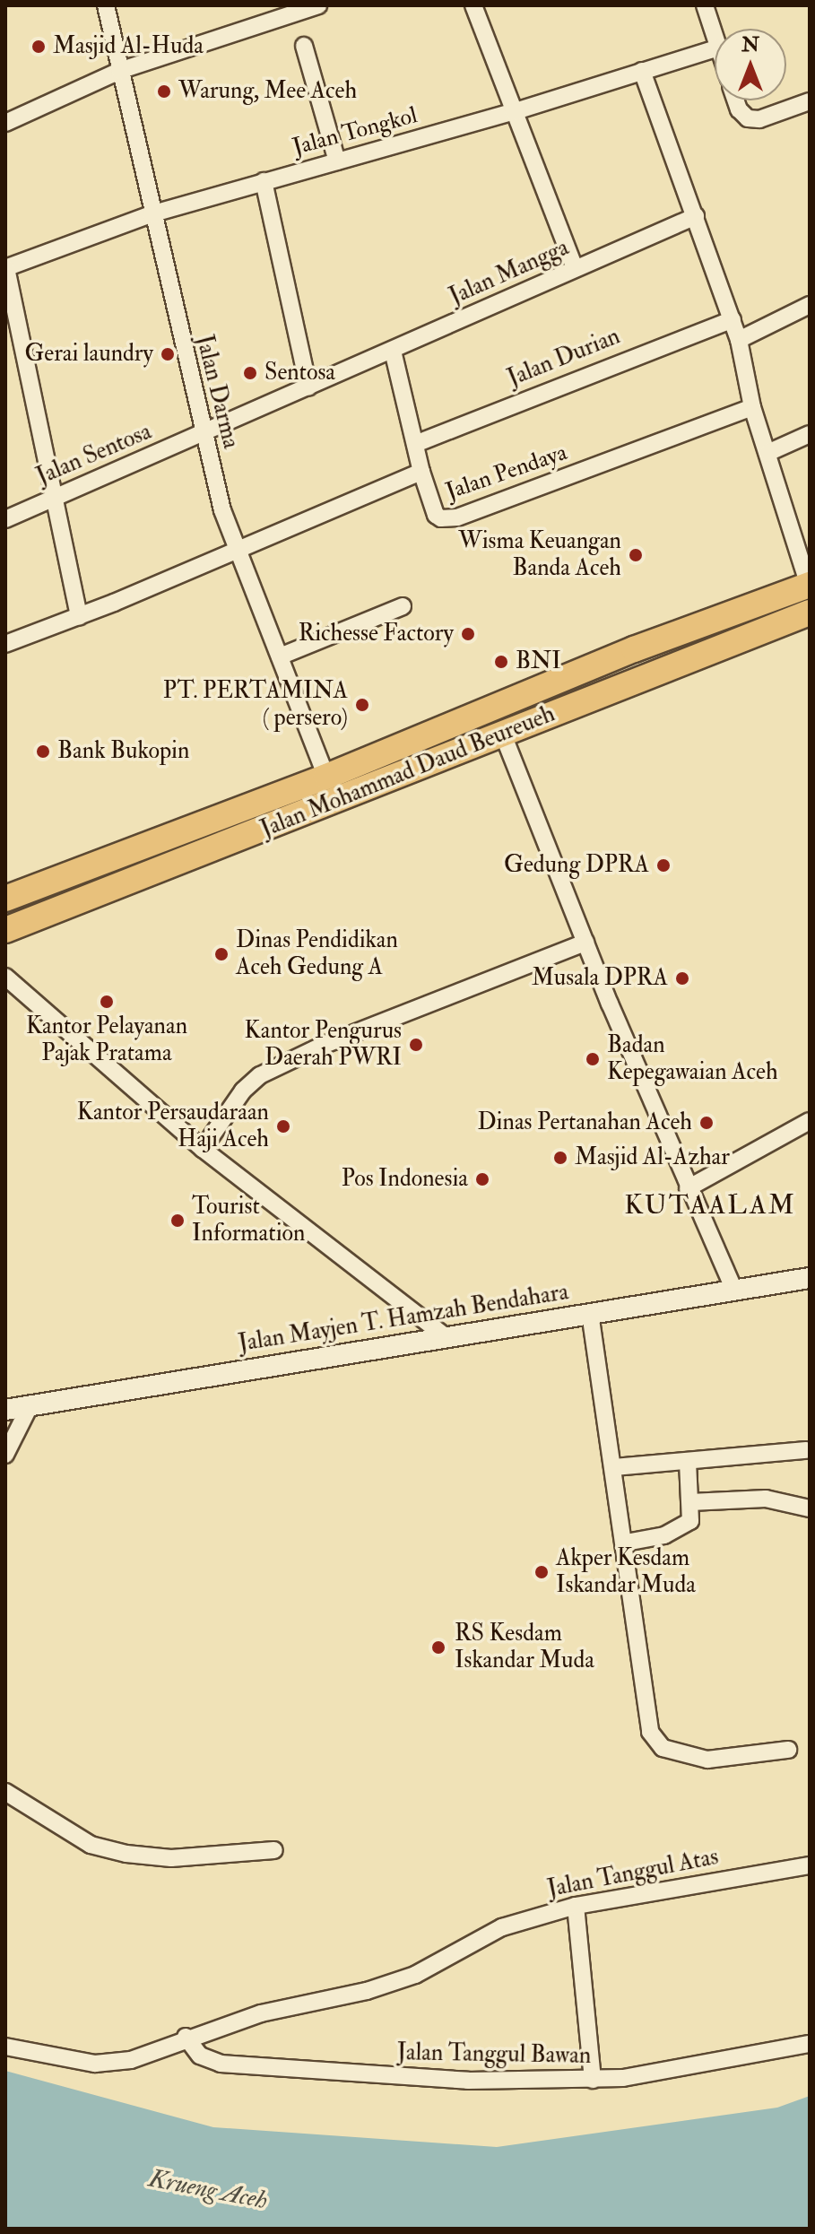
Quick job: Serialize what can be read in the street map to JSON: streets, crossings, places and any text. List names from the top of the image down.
{
  "streets": {
    "highway": ["Jalan Mohammad Daud Beureueh"],
    "street": [
      "Jalan Tongkol",
      "Jalan Mangga",
      "Jalan Durian",
      "Jalan Darma",
      "Jalan Sentosa",
      "Jalan Pendaya",
      "Jalan Mayjen T. Hamzah Bendahara",
      "Jalan Tanggul Atas",
      "Jalan Tanggul Bawan"
    ]
  },
  "crossings": [
    ["Jalan Tongkol", "Jalan Darma"],
    ["Jalan Mangga", "Jalan Darma"],
    ["Jalan Mangga", "Jalan Sentosa"],
    ["Jalan Mangga", "Jalan Pendaya"],
    ["Jalan Durian", "Jalan Pendaya"],
    ["Jalan Darma", "Jalan Sentosa"],
    ["Jalan Darma", "Jalan Mohammad Daud Beureueh"],
    ["Jalan Tanggul Atas", "Jalan Tanggul Bawan"]
  ],
  "districts": ["KUTAALAM"],
  "water": ["Krueng Aceh"],
  "places": [
    "Masjid Al-Huda",
    "Warung, Mee Aceh",
    "Gerai laundry",
    "Sentosa",
    "Wisma Keuangan Banda Aceh",
    "Richesse Factory",
    "BNI",
    "PT. PERTAMINA ( persero)",
    "Bank Bukopin",
    "Gedung DPRA",
    "Dinas Pendidikan Aceh Gedung A",
    "Musala DPRA",
    "Kantor Pelayanan Pajak Pratama",
    "Kantor Pengurus Daerah PWRI",
    "Badan Kepegawaian Aceh",
    "Dinas Pertanahan Aceh",
    "Kantor Persaudaraan Haji Aceh",
    "Masjid Al-Azhar",
    "Pos Indonesia",
    "Tourist Information",
    "Akper Kesdam Iskandar Muda",
    "RS Kesdam Iskandar Muda"
  ],
  "north": "top"
}
